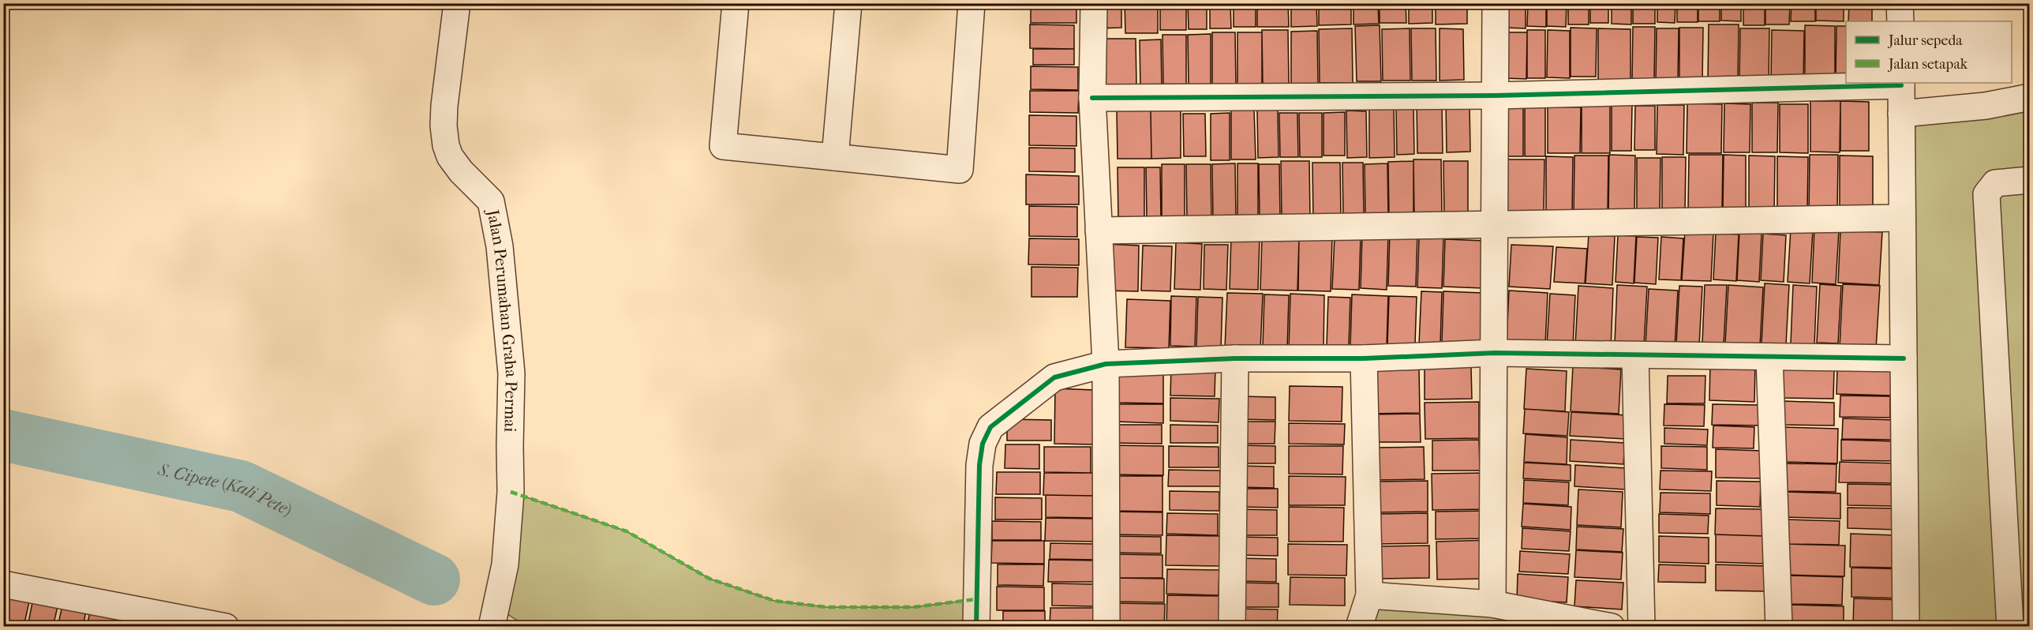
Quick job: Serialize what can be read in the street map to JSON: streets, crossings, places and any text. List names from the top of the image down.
{
  "streets": {
    "street": ["Jalan Perumahan Graha Permai"]
  },
  "water": ["S. Cipete (Kali Pete)"],
  "legend": ["Jalur sepeda", "Jalan setapak"]
}
